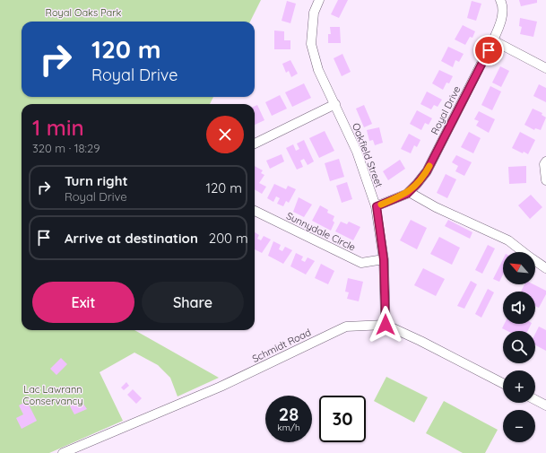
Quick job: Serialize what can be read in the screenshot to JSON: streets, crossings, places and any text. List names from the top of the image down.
{
  "streets": {
    "street": [
      "Royal Drive",
      "Oakfield Street",
      "Sunnydale Circle",
      "Schmidt Road"
    ]
  },
  "crossings": [
    ["Royal Drive", "Oakfield Street"],
    ["Oakfield Street", "Sunnydale Circle"],
    ["Oakfield Street", "Schmidt Road"]
  ],
  "parks": ["Royal Oaks Park", "Lac Lawrann Conservancy"],
  "north": "top left",
  "page": {
    "turn": ["120 m", "Royal Drive"],
    "heading": ["1 min", "320 m · 18:29"],
    "list": [
      {
        "name": "Turn right",
        "note": "Royal Drive",
        "value": "120 m"
      },
      {
        "name": "Arrive at destination",
        "value": "200 m"
      }
    ],
    "map_buttons": ["+", "−"],
    "buttons": ["Exit", "Share"],
    "speed": "28 km/h",
    "limit": "30"
  }
}
